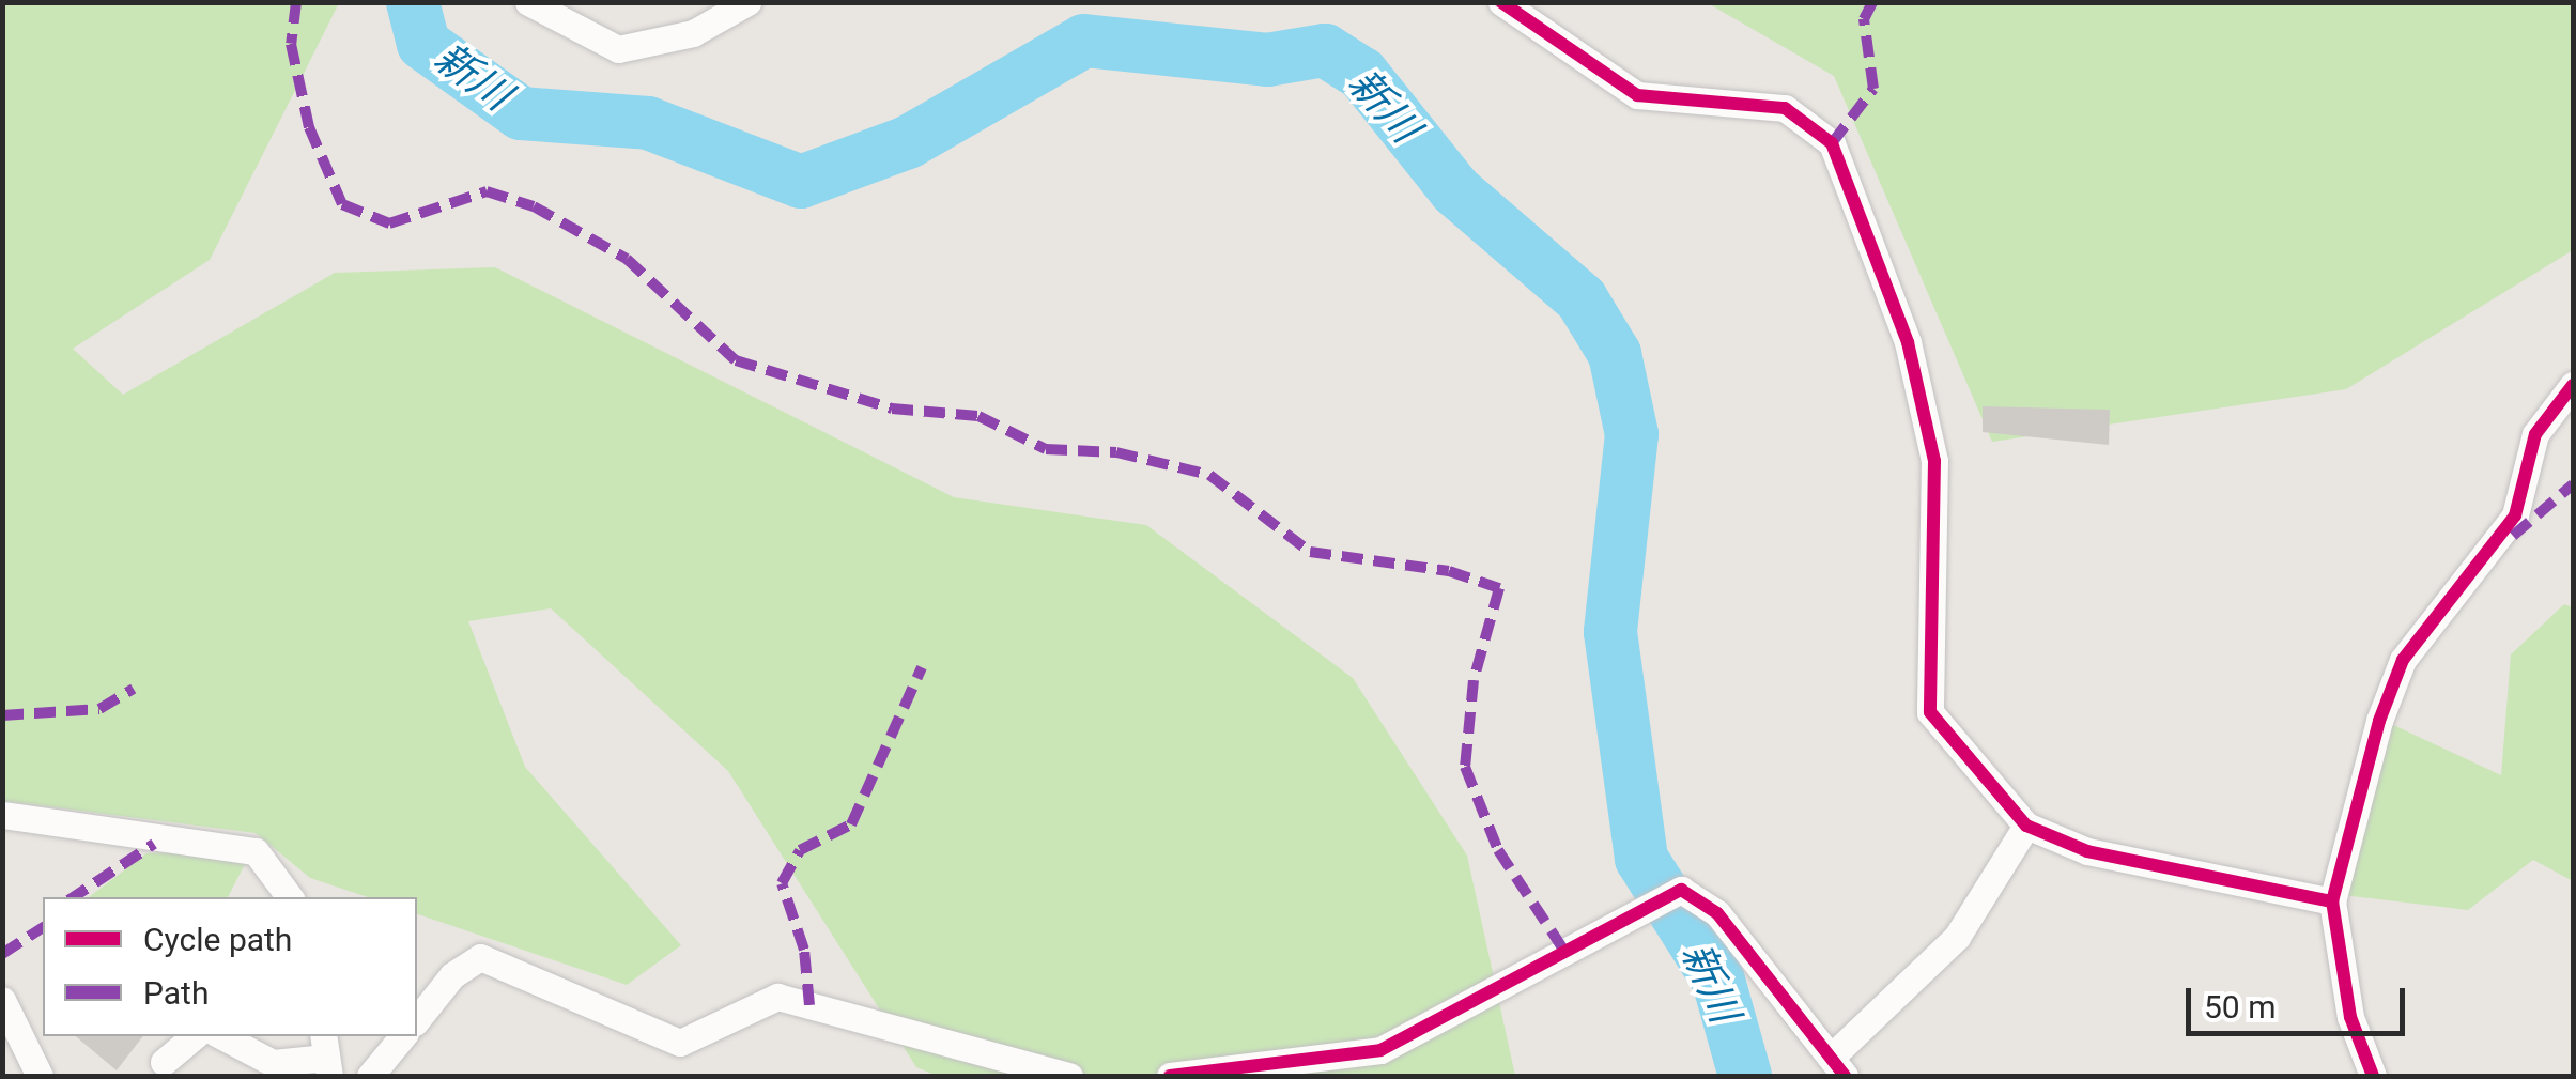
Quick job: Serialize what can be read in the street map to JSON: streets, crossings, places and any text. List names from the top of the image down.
{
  "water": ["新川"],
  "legend": ["Cycle path", "Path"],
  "scale_bar": "50 m"
}
